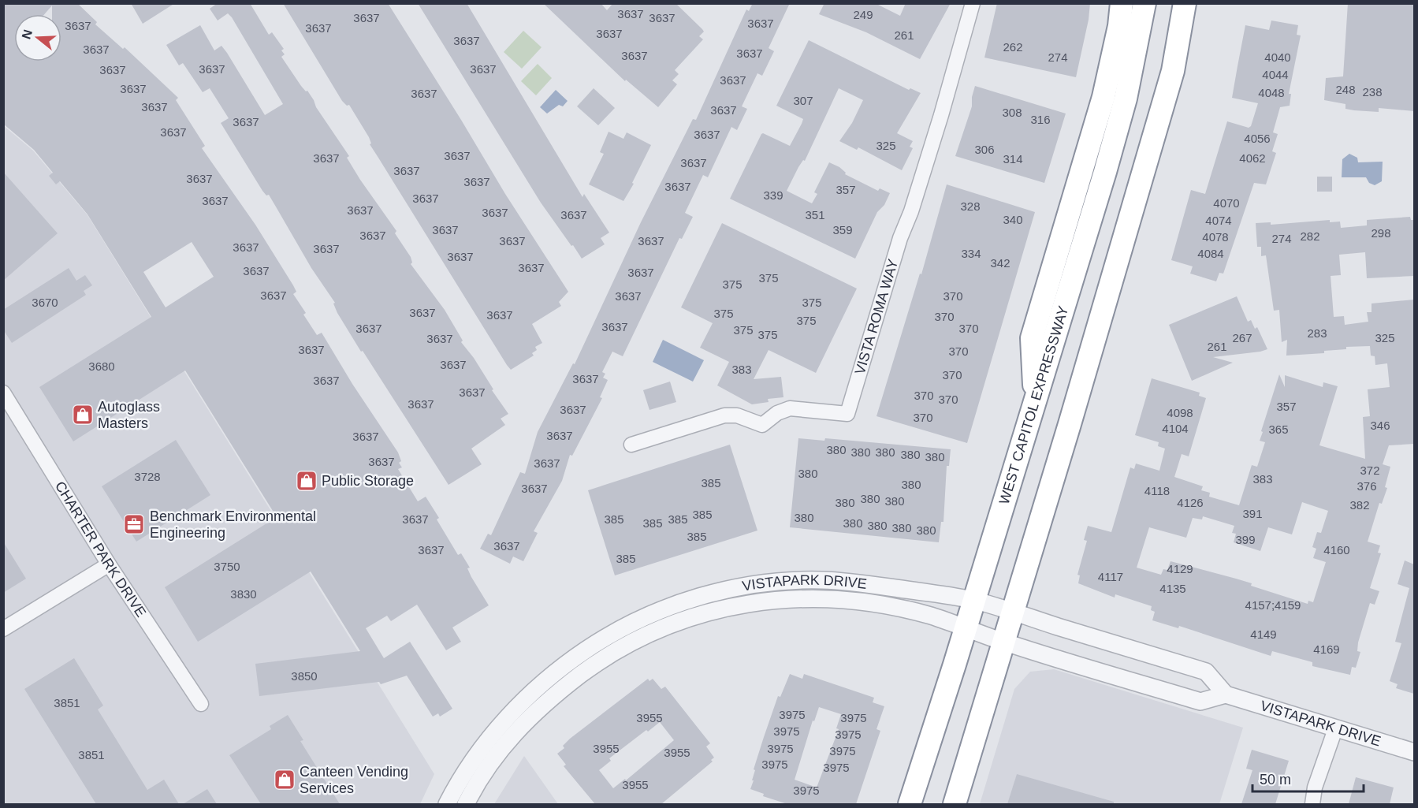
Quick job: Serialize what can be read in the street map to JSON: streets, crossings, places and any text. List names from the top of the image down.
{
  "streets": {
    "highway": ["WEST CAPITOL EXPRESSWAY"],
    "street": ["VISTA ROMA WAY", "CHARTER PARK DRIVE", "VISTAPARK DRIVE"]
  },
  "crossings": [
    ["WEST CAPITOL EXPRESSWAY", "VISTAPARK DRIVE"]
  ],
  "places": {
    "shop": ["Autoglass Masters", "Public Storage", "Canteen Vending Services"],
    "office": ["Benchmark Environmental Engineering"]
  },
  "house_numbers": [
    "3637",
    "249",
    "3637",
    "3637",
    "3637",
    "3637",
    "3637",
    "3637",
    "261",
    "3637",
    "262",
    "3637",
    "3637",
    "3637",
    "274",
    "4040",
    "3637",
    "3637",
    "3637",
    "4044",
    "3637",
    "3637",
    "248",
    "238",
    "4048",
    "3637",
    "307",
    "3637",
    "3637",
    "308",
    "316",
    "3637",
    "3637",
    "3637",
    "4056",
    "325",
    "306",
    "3637",
    "3637",
    "4062",
    "314",
    "3637",
    "3637",
    "3637",
    "3637",
    "3637",
    "357",
    "339",
    "3637",
    "3637",
    "4070",
    "328",
    "3637",
    "3637",
    "3637",
    "351",
    "340",
    "4074",
    "3637",
    "359",
    "298",
    "3637",
    "282",
    "4078",
    "274",
    "3637",
    "3637",
    "3637",
    "3637",
    "334",
    "4084",
    "3637",
    "342",
    "3637",
    "3637",
    "3637",
    "375",
    "375",
    "3637",
    "3637",
    "370",
    "3670",
    "375",
    "3637",
    "375",
    "3637",
    "370",
    "375",
    "3637",
    "3637",
    "370",
    "375",
    "283",
    "375",
    "267",
    "325",
    "3637",
    "261",
    "3637",
    "370",
    "3637",
    "3680",
    "383",
    "370",
    "3637",
    "3637",
    "3637",
    "370",
    "370",
    "3637",
    "357",
    "3637",
    "4098",
    "370",
    "346",
    "4104",
    "365",
    "3637",
    "3637",
    "380",
    "380",
    "380",
    "380",
    "380",
    "3637",
    "3637",
    "372",
    "380",
    "3728",
    "383",
    "385",
    "380",
    "376",
    "3637",
    "4118",
    "380",
    "380",
    "380",
    "4126",
    "382",
    "391",
    "385",
    "380",
    "3637",
    "385",
    "385",
    "385",
    "380",
    "380",
    "380",
    "380",
    "385",
    "399",
    "3637",
    "3637",
    "4160",
    "385",
    "3750",
    "4129",
    "4117",
    "4135",
    "3830",
    "4157;4159",
    "4149",
    "4169",
    "3850",
    "3851",
    "3975",
    "3955",
    "3975",
    "3975",
    "3975",
    "3955",
    "3975",
    "3975",
    "3955",
    "3851",
    "3975",
    "3975",
    "3955",
    "3975"
  ],
  "scale_bar": "50 m",
  "north": "left"
}
